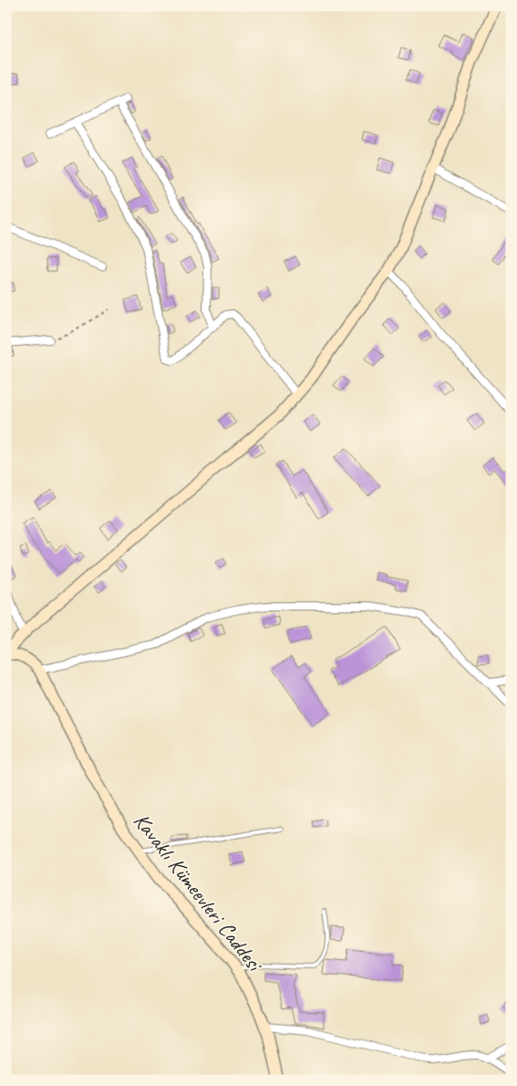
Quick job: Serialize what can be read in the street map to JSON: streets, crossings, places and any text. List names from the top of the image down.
{
  "streets": {
    "street": ["Kavaklı Kümeevleri Caddesi"]
  }
}
